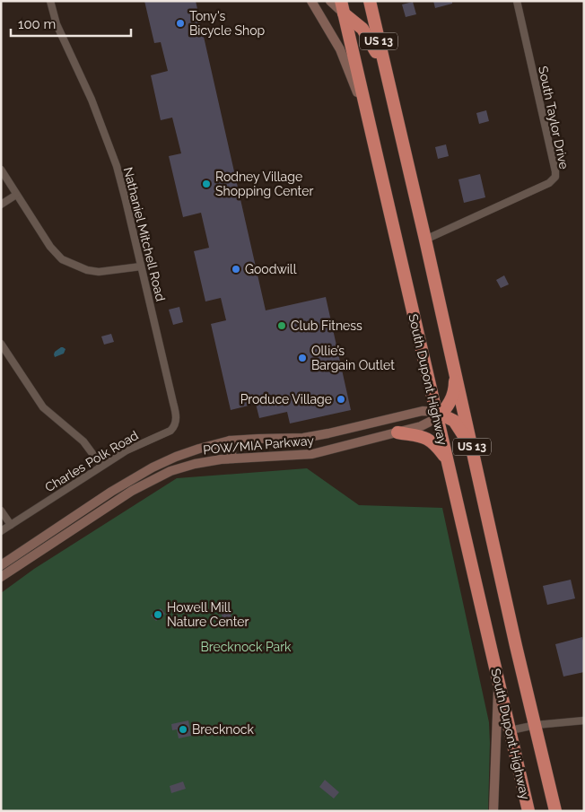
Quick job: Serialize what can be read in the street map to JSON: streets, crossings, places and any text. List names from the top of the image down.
{
  "streets": {
    "highway": ["US 13", "South Dupont Highway"],
    "main road": ["POW/MIA Parkway"],
    "street": ["South Taylor Drive", "Nathaniel Mitchell Road", "Charles Polk Road"]
  },
  "crossings": [
    ["South Taylor Drive", "South Dupont Highway"],
    ["Nathaniel Mitchell Road", "Charles Polk Road"],
    ["South Dupont Highway", "POW/MIA Parkway"]
  ],
  "parks": ["Brecknock Park"],
  "places": [
    "Tony's Bicycle Shop",
    "Rodney Village Shopping Center",
    "Goodwill",
    "Club Fitness",
    "Ollie’s Bargain Outlet",
    "Produce Village",
    "Howell Mill Nature Center",
    "Brecknock"
  ],
  "scale_bar": "100 m"
}
